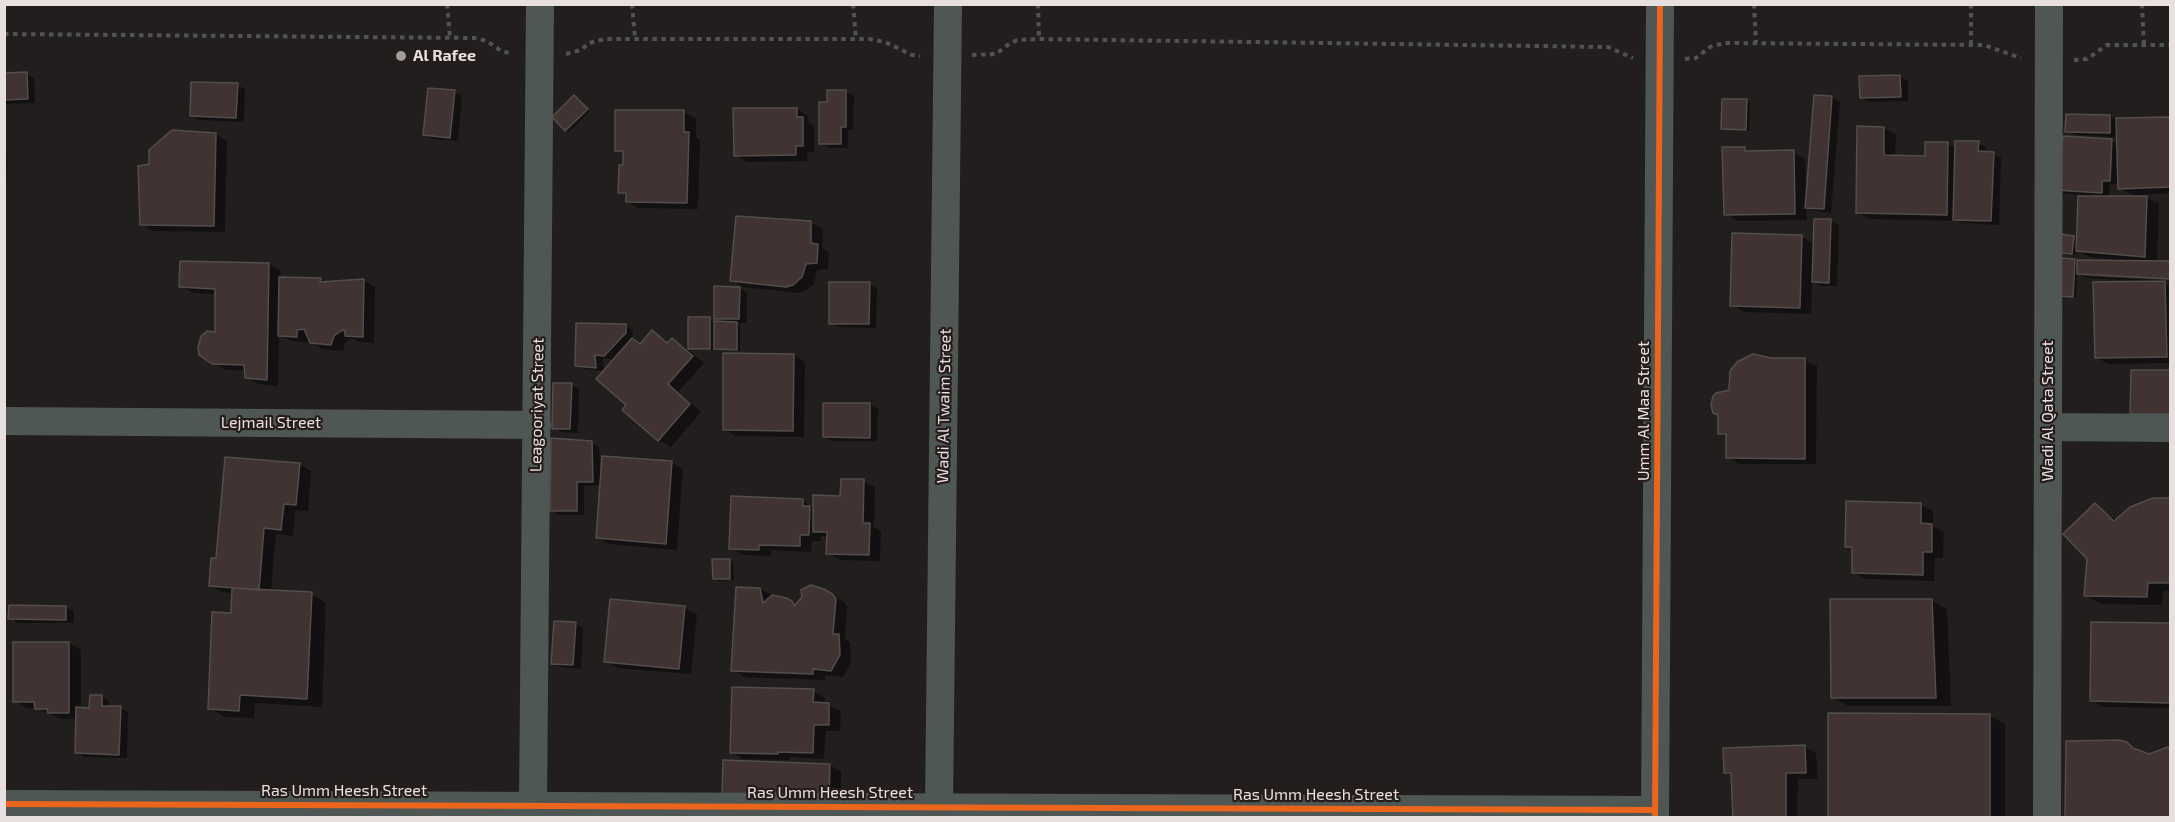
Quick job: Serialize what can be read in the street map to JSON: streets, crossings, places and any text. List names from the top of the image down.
{
  "streets": {
    "street": [
      "Leagooriyat Street",
      "Wadi Al Twaim Street",
      "Umm Al Maa Street",
      "Wadi Al Qata Street",
      "Lejmail Street",
      "Ras Umm Heesh Street"
    ]
  },
  "crossings": [
    ["Leagooriyat Street", "Lejmail Street"],
    ["Leagooriyat Street", "Ras Umm Heesh Street"],
    ["Wadi Al Twaim Street", "Ras Umm Heesh Street"],
    ["Umm Al Maa Street", "Ras Umm Heesh Street"]
  ],
  "places": ["Al Rafee"]
}
